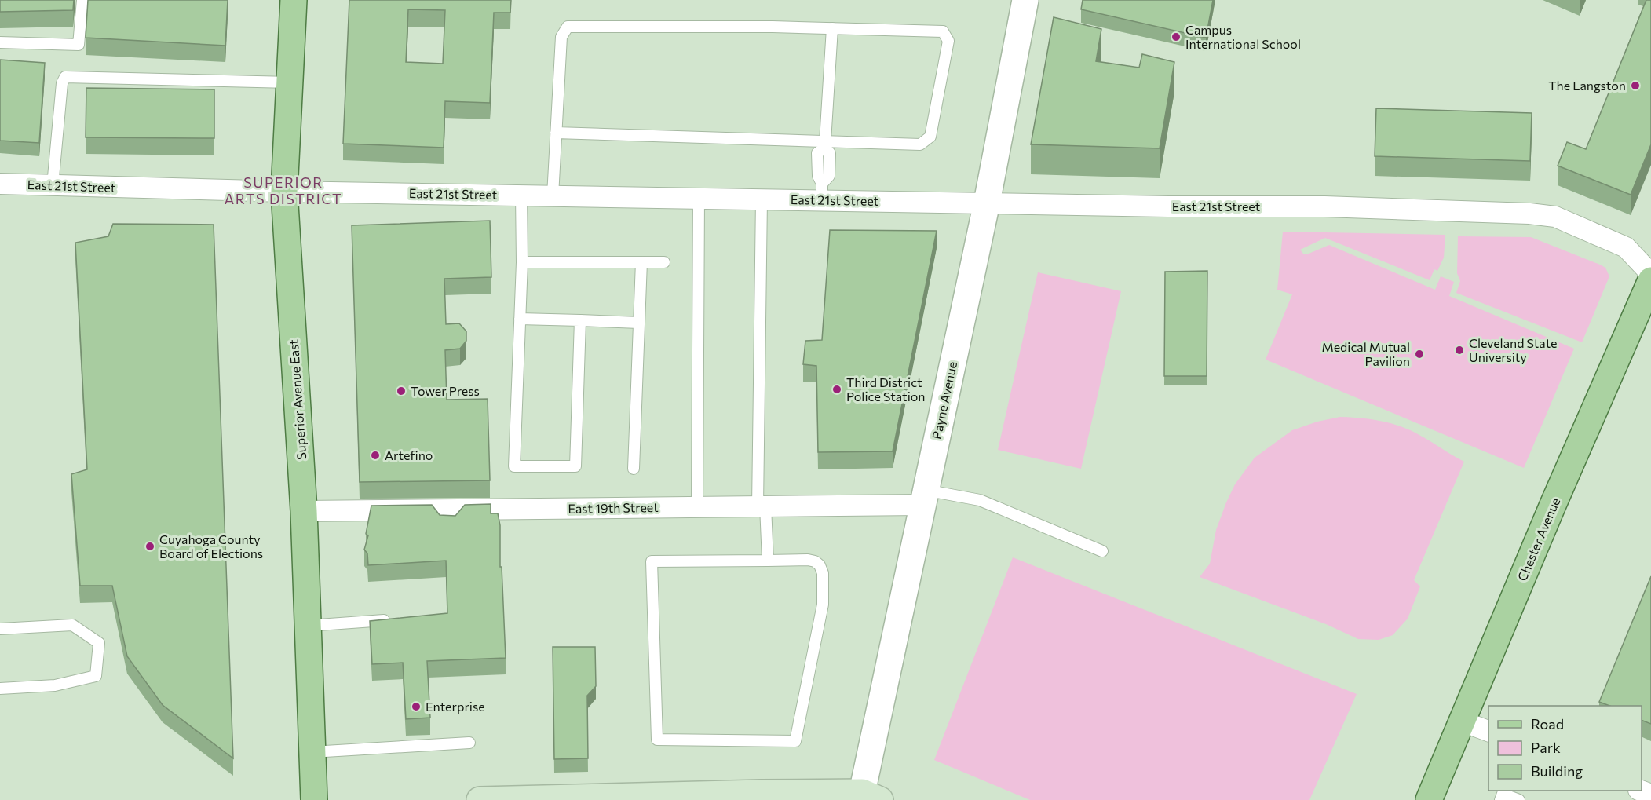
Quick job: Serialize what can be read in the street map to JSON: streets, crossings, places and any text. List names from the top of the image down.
{
  "streets": {
    "main road": ["Superior Avenue East", "Chester Avenue"],
    "street": ["East 21st Street", "Payne Avenue", "East 19th Street"]
  },
  "crossings": [
    ["East 21st Street", "Superior Avenue East"],
    ["East 21st Street", "Payne Avenue"],
    ["Superior Avenue East", "East 19th Street"],
    ["Payne Avenue", "East 19th Street"]
  ],
  "districts": ["SUPERIOR ARTS DISTRICT"],
  "places": [
    "Campus International School",
    "The Langston",
    "Cleveland State University",
    "Medical Mutual Pavilion",
    "Third District Police Station",
    "Tower Press",
    "Artefino",
    "Cuyahoga County Board of Elections",
    "Enterprise"
  ],
  "legend": ["Road", "Park", "Building"]
}
